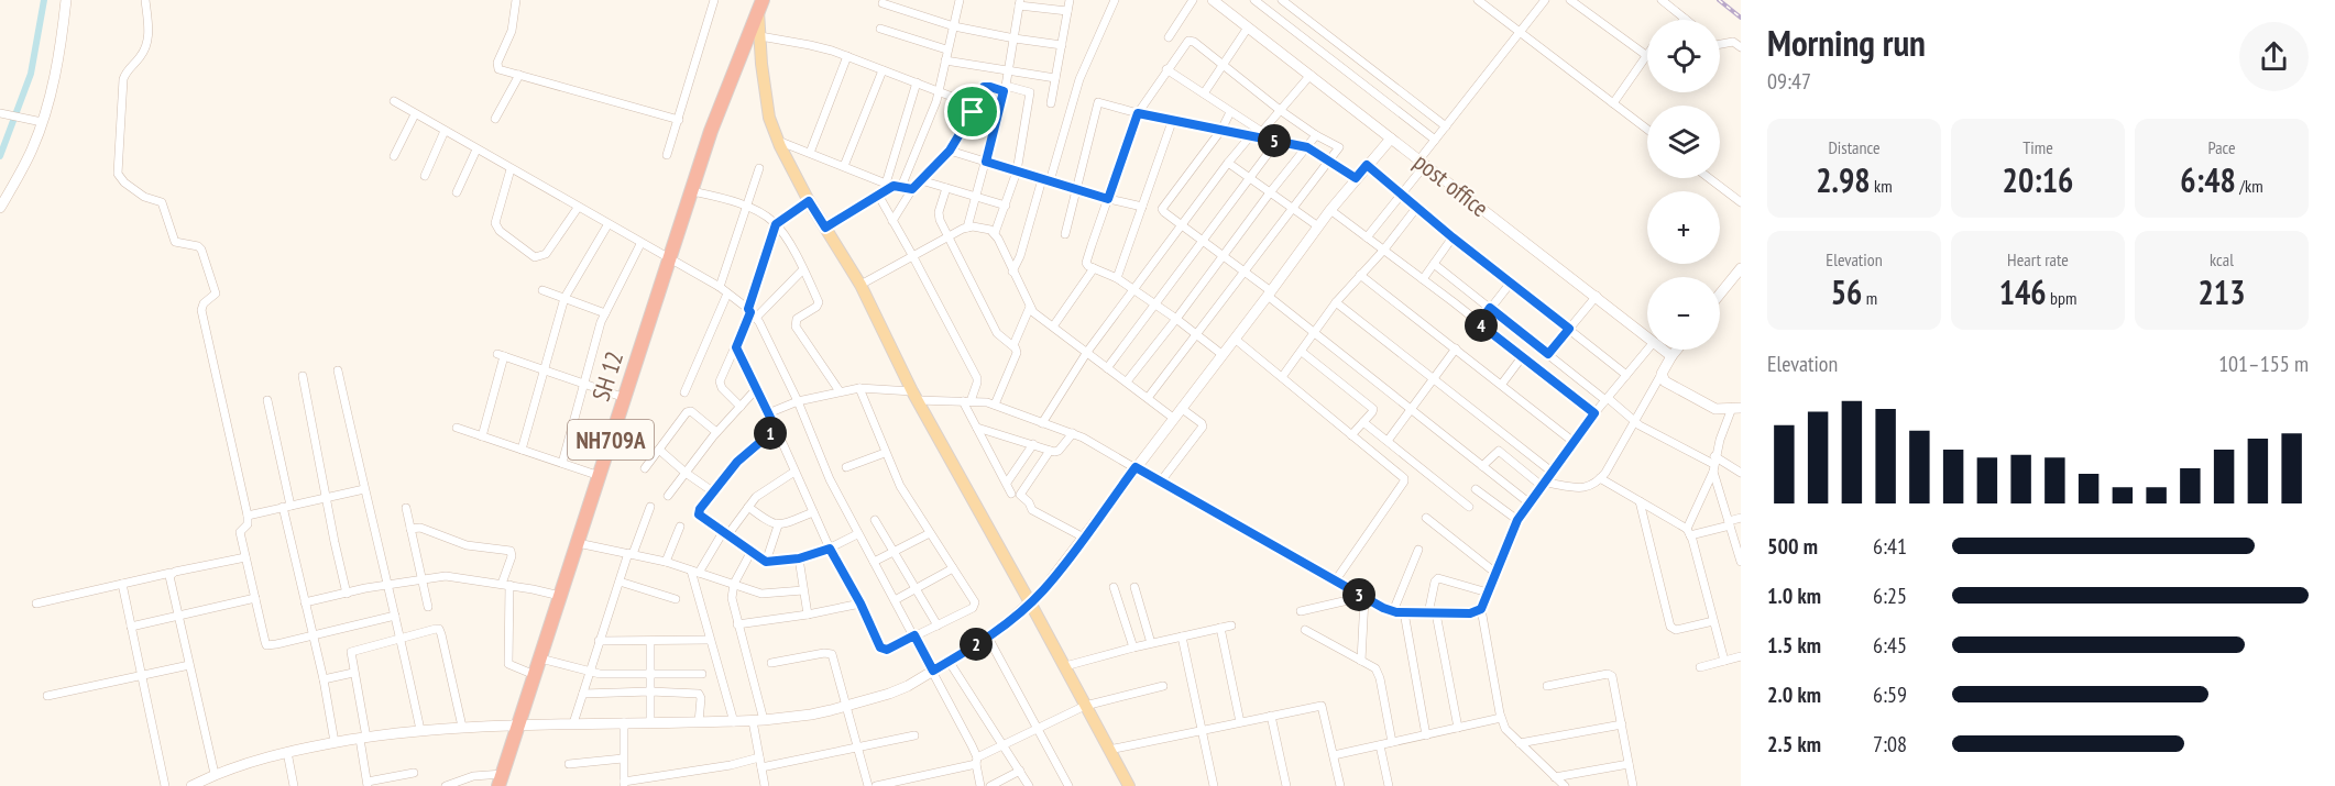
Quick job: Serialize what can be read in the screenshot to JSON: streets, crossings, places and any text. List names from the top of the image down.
{
  "streets": {
    "highway": ["SH 12", "NH709A"],
    "street": ["post office"]
  },
  "page": {
    "heading": ["Morning run", "09:47"],
    "map_buttons": ["+", "−"],
    "stats": [
      ["Distance", "2.98 km"],
      ["Time", "20:16"],
      ["Pace", "6:48 /km"],
      ["Elevation", "56 m"],
      ["Heart rate", "146 bpm"],
      ["kcal", "213"]
    ],
    "pins": [
      "5",
      "4",
      "1",
      "3",
      "2"
    ],
    "chart": ["Elevation", "101–155 m"],
    "list": [
      {
        "name": "500 m",
        "note": "6:41"
      },
      {
        "name": "1.0 km",
        "note": "6:25"
      },
      {
        "name": "1.5 km",
        "note": "6:45"
      },
      {
        "name": "2.0 km",
        "note": "6:59"
      },
      {
        "name": "2.5 km",
        "note": "7:08"
      }
    ]
  }
}
